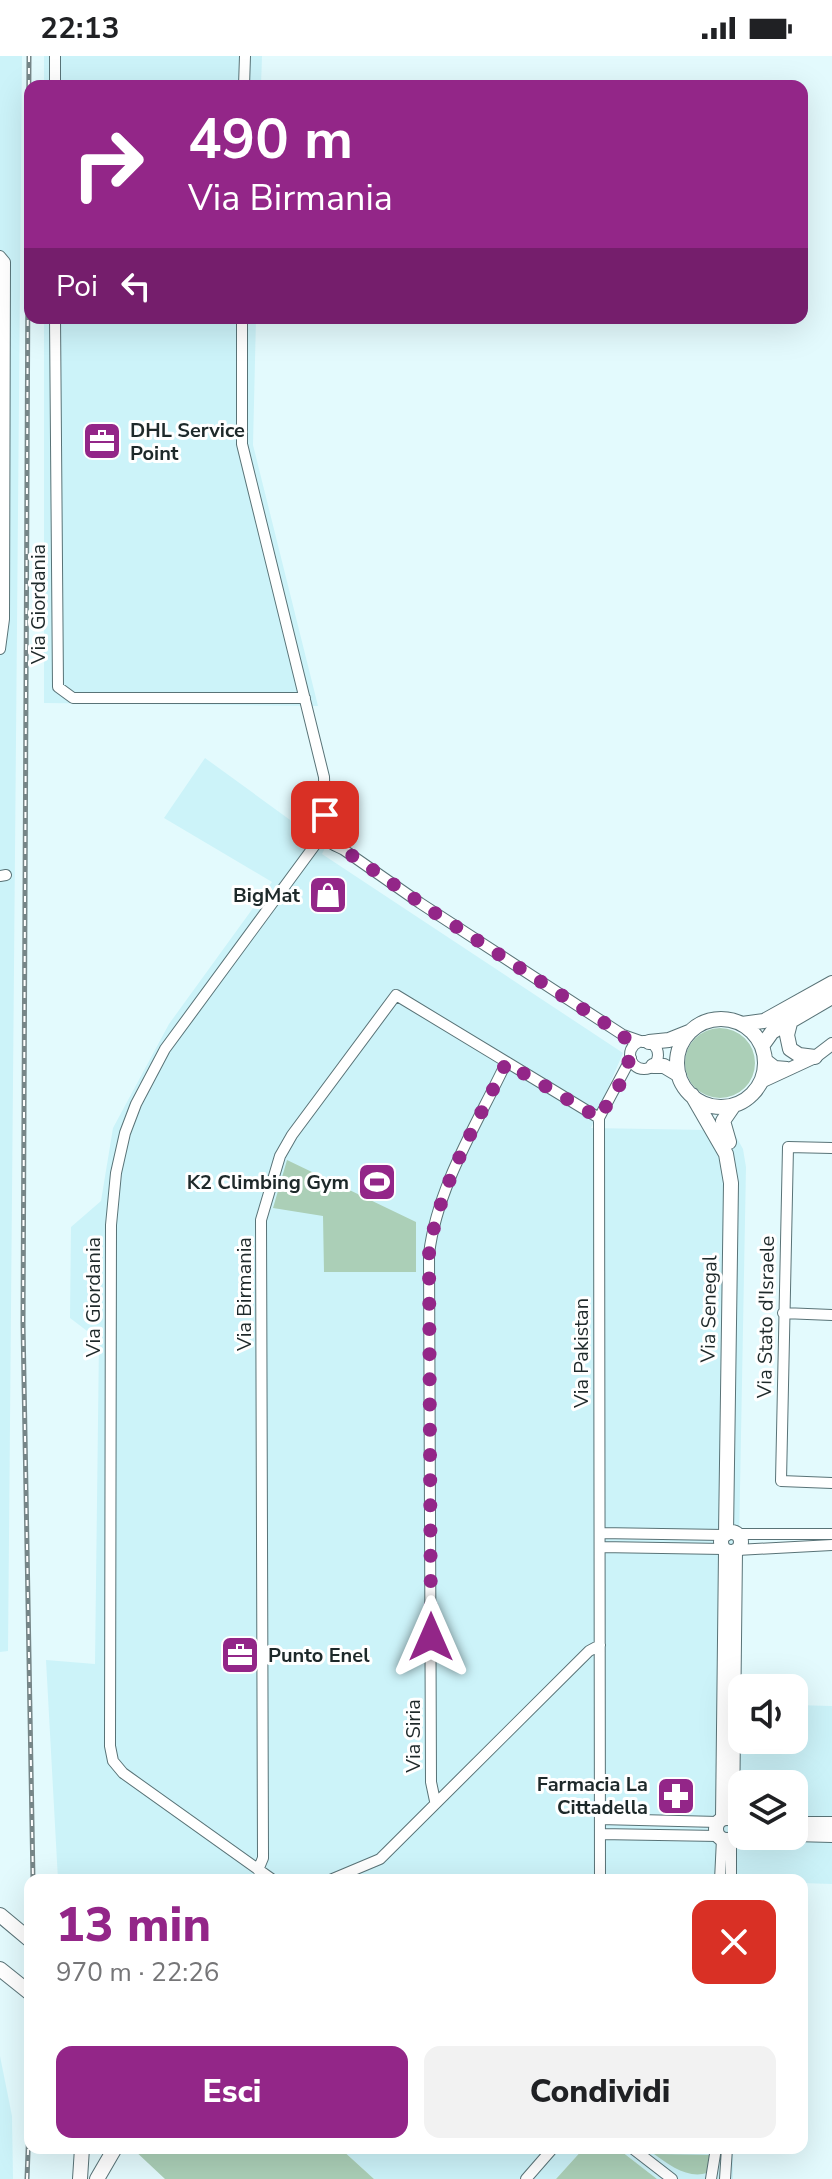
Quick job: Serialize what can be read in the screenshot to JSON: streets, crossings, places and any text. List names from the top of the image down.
{
  "streets": {
    "main road": ["Via Senegal"],
    "street": [
      "Via Giordania",
      "Via Birmania",
      "Via Stato d'Israele",
      "Via Pakistan",
      "Via Siria"
    ]
  },
  "crossings": [
    ["Via Giordania", "Via Birmania"],
    ["Via Birmania", "Via Pakistan"],
    ["Via Birmania", "Via Siria"]
  ],
  "places": {
    "office": ["DHL Service Point", "Punto Enel"],
    "shop": ["BigMat"],
    "sports": ["K2 Climbing Gym"],
    "pharmacy": ["Farmacia La Cittadella"]
  },
  "page": {
    "status": "22:13",
    "turn": ["490 m", "Via Birmania"],
    "then": "Poi",
    "heading": ["13 min", "970 m · 22:26"],
    "buttons": ["Esci", "Condividi"]
  }
}
